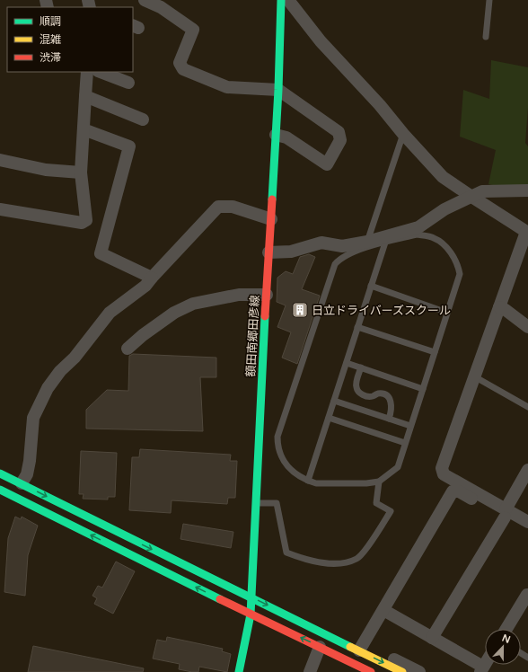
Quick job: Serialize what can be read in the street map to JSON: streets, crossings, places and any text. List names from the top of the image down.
{
  "streets": {
    "street": ["額田南郷田彦線"]
  },
  "places": {
    "building": ["日立ドライバーズスクール"]
  },
  "legend": ["順調", "混雑", "渋滞"],
  "north": "top"
}
